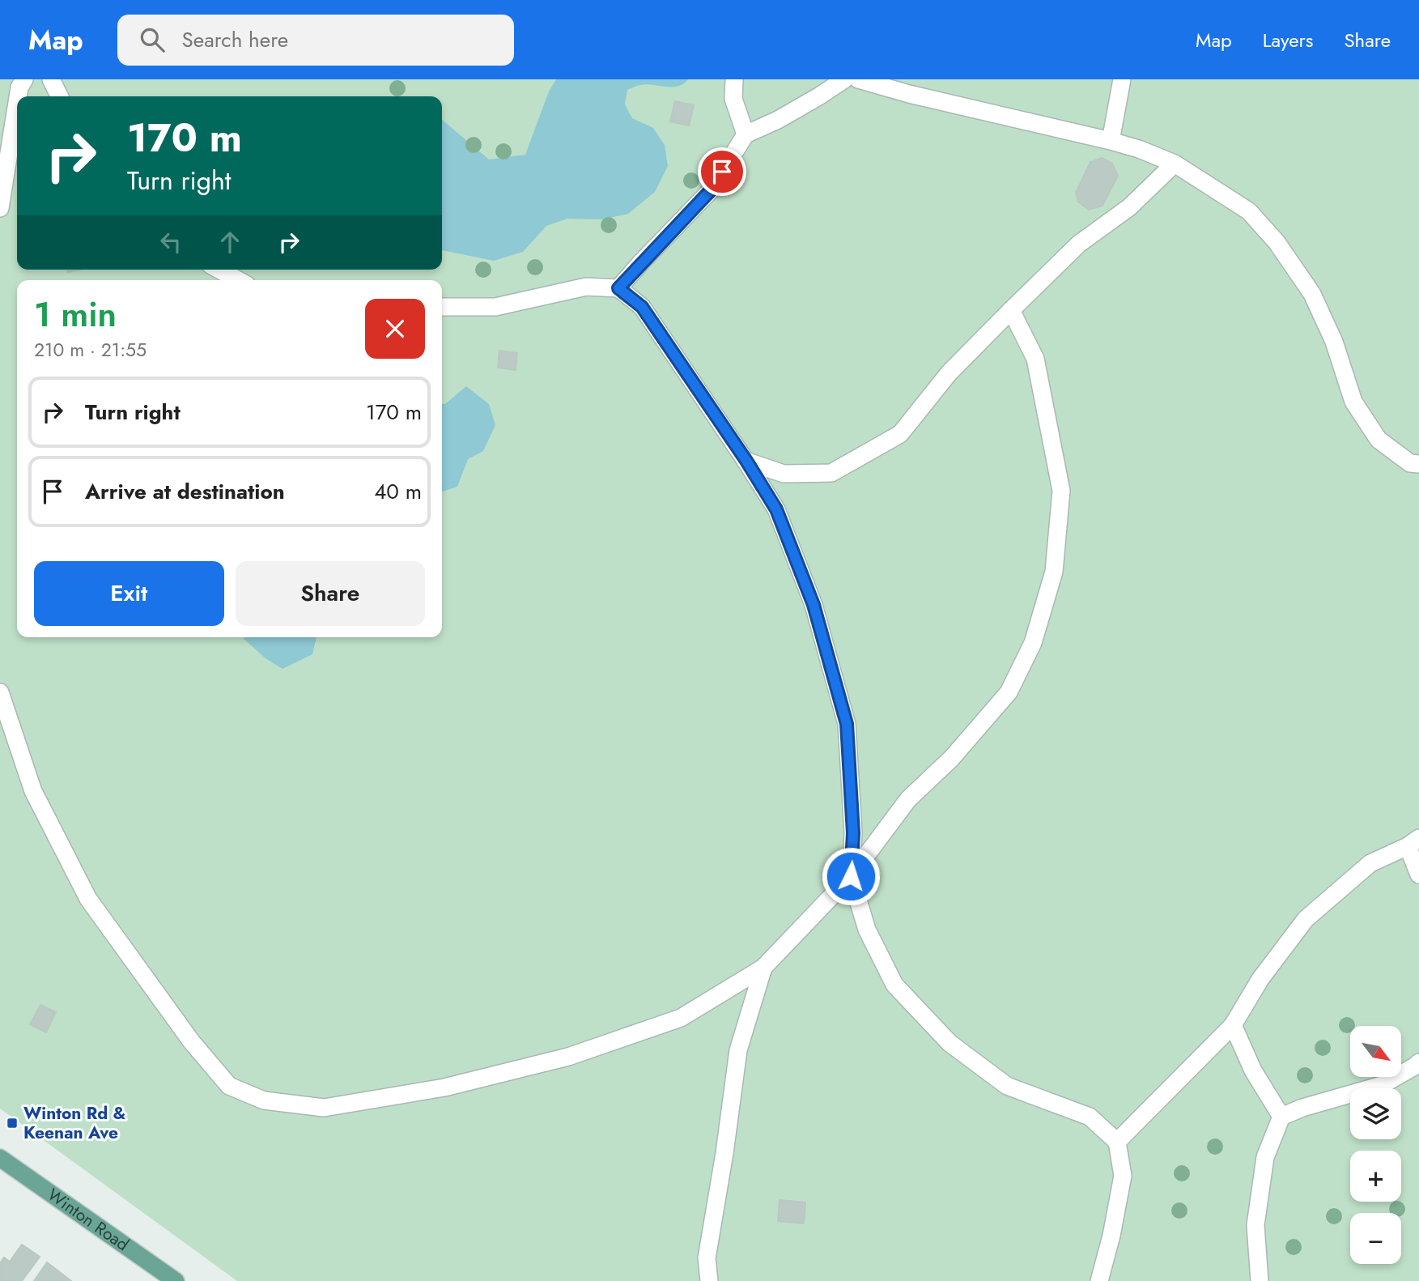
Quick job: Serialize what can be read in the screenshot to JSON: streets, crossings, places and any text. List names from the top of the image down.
{
  "streets": {
    "main road": ["Winton Road"]
  },
  "places": {
    "transit": ["Winton Rd & Keenan Ave"]
  },
  "north": "bottom right",
  "page": {
    "header": "Map",
    "search": "Search here",
    "nav": ["Map", "Layers", "Share"],
    "turn": ["170 m", "Turn right"],
    "heading": ["1 min", "210 m · 21:55"],
    "list": [
      {
        "name": "Turn right",
        "value": "170 m"
      },
      {
        "name": "Arrive at destination",
        "value": "40 m"
      }
    ],
    "buttons": ["Exit", "Share"],
    "map_buttons": ["+", "−"]
  }
}
